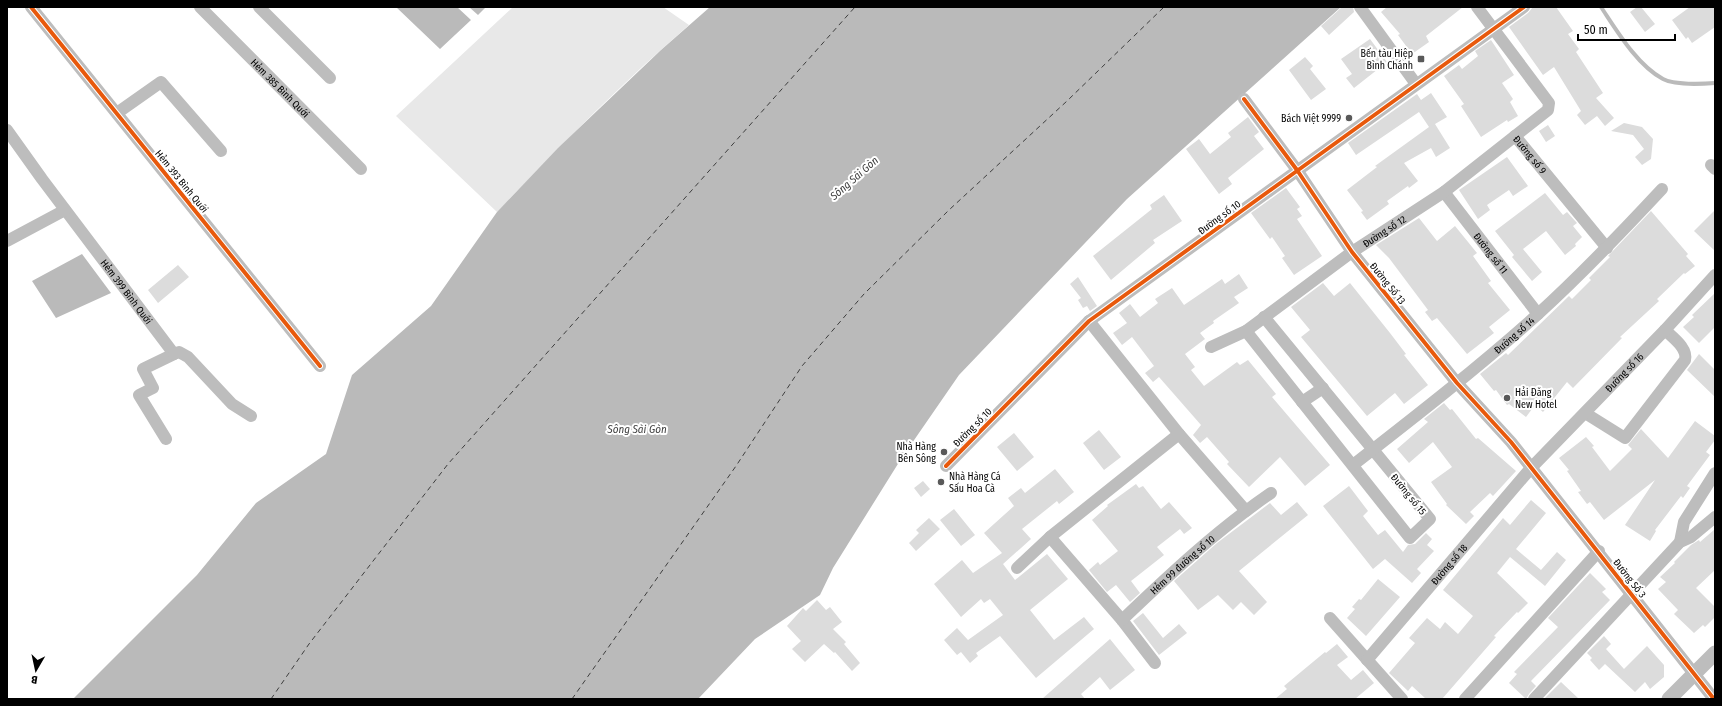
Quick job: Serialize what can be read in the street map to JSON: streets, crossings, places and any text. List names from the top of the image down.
{
  "streets": {
    "street": [
      "Hẻm 385 Bình Quới",
      "Đường số 9",
      "Hẻm 393 Bình Quới",
      "Đường số 10",
      "Đường số 12",
      "Đường số 11",
      "Đường Số 13",
      "Hẻm 399 Bình Quới",
      "Đường số 14",
      "Đường số 16",
      "Đường số 15",
      "Đường số 18",
      "Hẻm 99 đường số 10",
      "Đường Số 3"
    ]
  },
  "crossings": [
    ["Đường số 9", "Đường số 10"],
    ["Đường số 9", "Đường số 12"],
    ["Đường số 9", "Đường số 14"],
    ["Đường số 10", "Đường Số 13"],
    ["Đường số 12", "Đường số 11"],
    ["Đường số 12", "Đường Số 13"],
    ["Đường số 12", "Đường số 15"],
    ["Đường số 11", "Đường số 14"],
    ["Đường Số 13", "Đường số 14"],
    ["Đường Số 13", "Đường số 16"],
    ["Đường Số 13", "Đường số 18"],
    ["Đường Số 13", "Đường Số 3"],
    ["Đường số 14", "Đường số 15"],
    ["Đường số 16", "Đường số 18"],
    ["Đường số 16", "Đường Số 3"],
    ["Đường số 18", "Đường Số 3"]
  ],
  "water": ["Sông Sài Gòn"],
  "places": {
    "transit": ["Bến tàu Hiệp Bình Chánh"],
    "other": [
      "Bách Việt 9999",
      "Hải Đăng New Hotel",
      "Nhà Hàng Bên Sông",
      "Nhà Hàng Cá Sấu Hoa Cà"
    ]
  },
  "scale_bar": "50 m",
  "north": "bottom"
}
